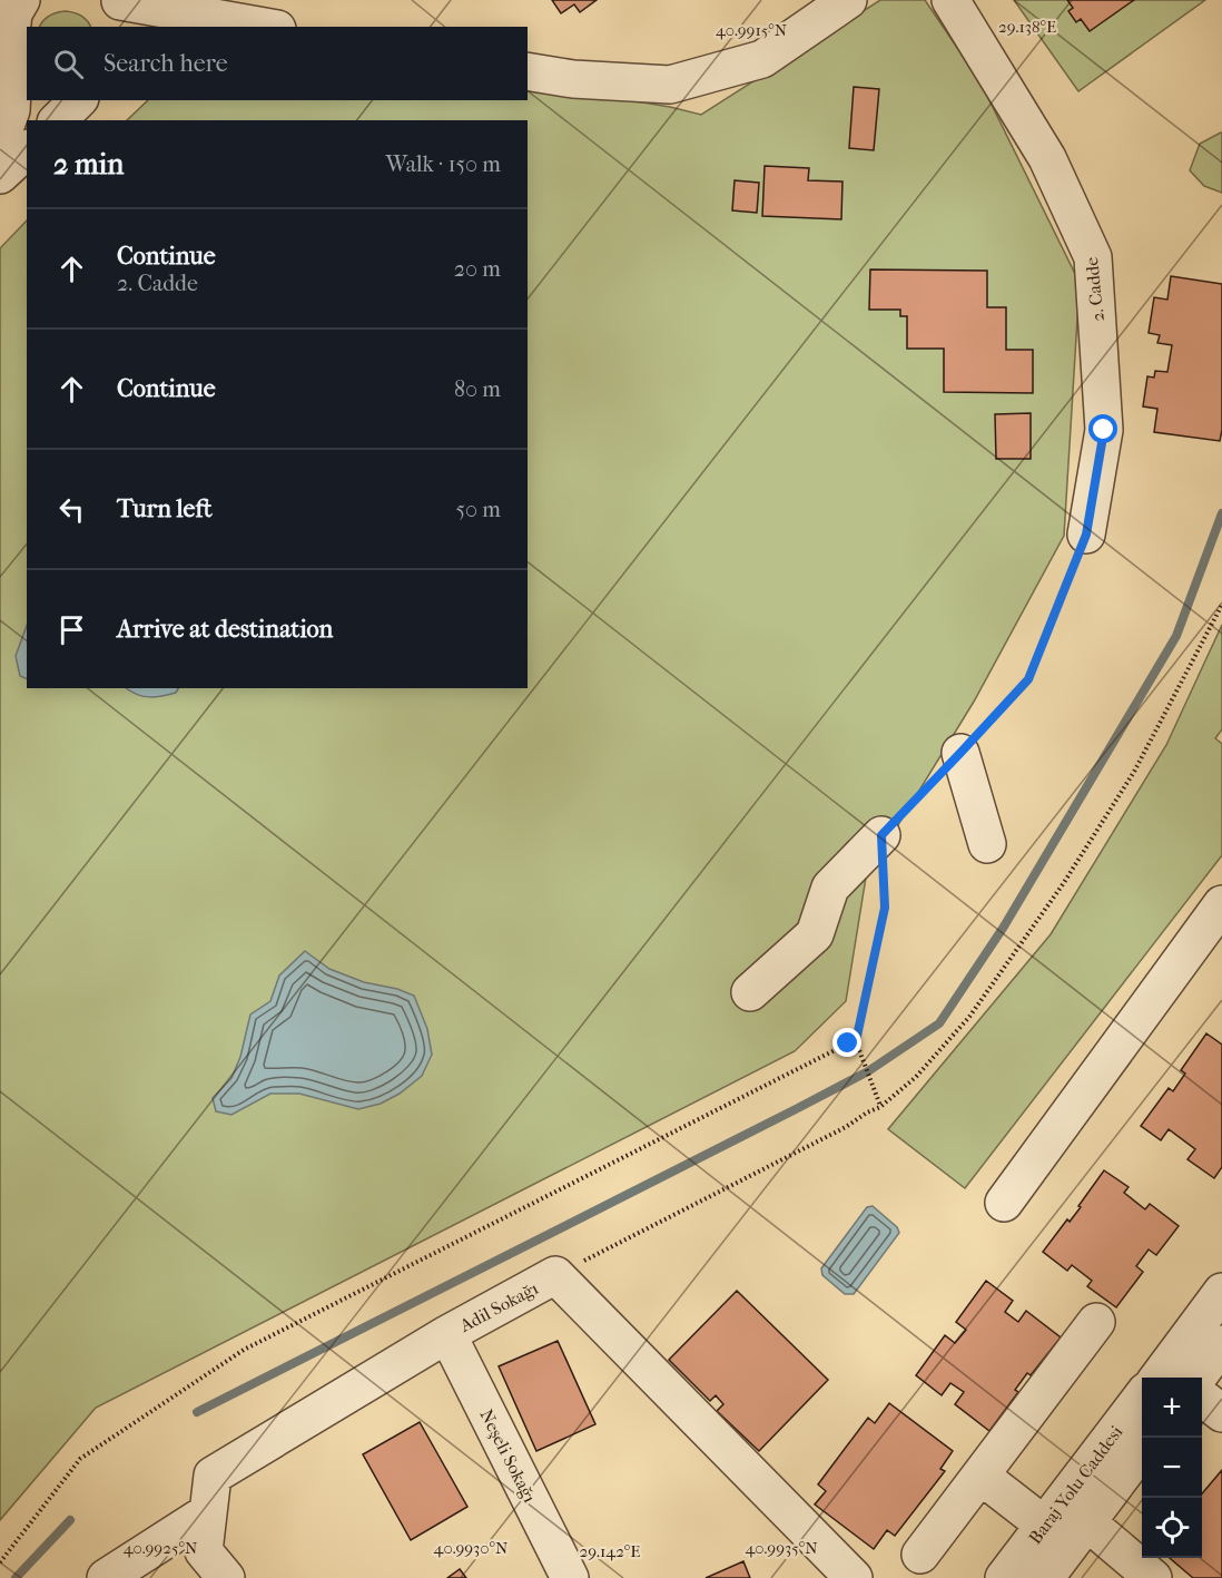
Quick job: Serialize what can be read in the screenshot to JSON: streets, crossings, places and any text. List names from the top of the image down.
{
  "streets": {
    "street": [
      "2. Cadde",
      "Adil Sokağı",
      "Neşeli Sokağı",
      "Baraj Yolu Caddesi"
    ]
  },
  "crossings": [
    ["Adil Sokağı", "Neşeli Sokağı"]
  ],
  "page": {
    "search": "Search here",
    "heading": ["2 min", "Walk · 150 m"],
    "list": [
      ["Continue", "2. Cadde", "20 m"],
      ["Continue", "80 m"],
      ["Turn left", "50 m"],
      "Arrive at destination"
    ],
    "map_buttons": ["+", "−"]
  },
  "coordinates": [
    "29.138°E",
    "40.9915°N",
    "40.9925°N",
    "40.9930°N",
    "40.9935°N",
    "29.142°E"
  ]
}
